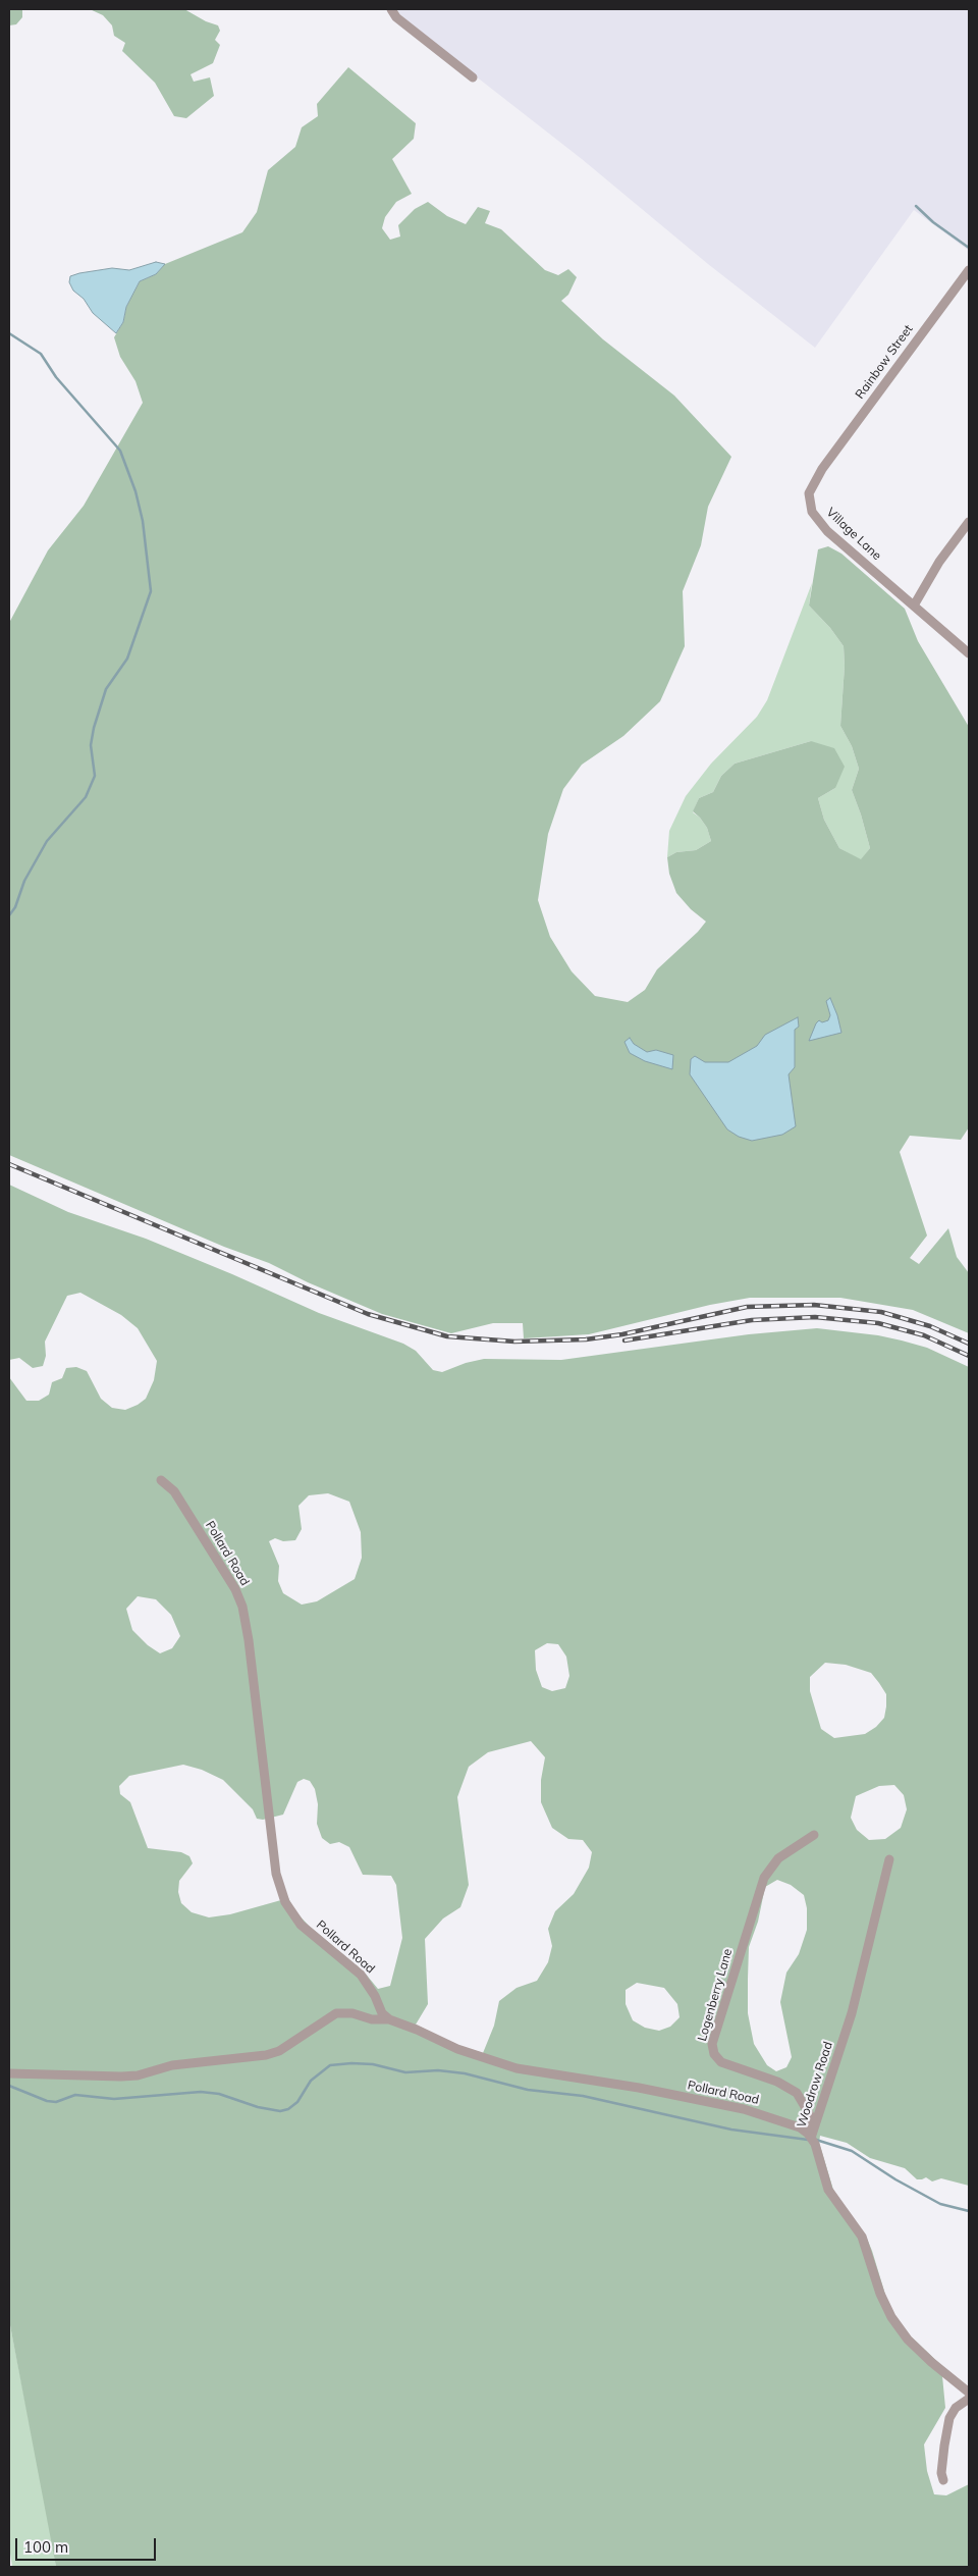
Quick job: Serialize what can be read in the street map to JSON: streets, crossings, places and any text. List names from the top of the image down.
{
  "streets": {
    "street": [
      "Rainbow Street",
      "Village Lane",
      "Pollard Road",
      "Logenberry Lane",
      "Woodrow Road"
    ]
  },
  "crossings": [
    ["Rainbow Street", "Village Lane"],
    ["Pollard Road", "Logenberry Lane"],
    ["Pollard Road", "Woodrow Road"]
  ],
  "scale_bar": "100 m"
}
